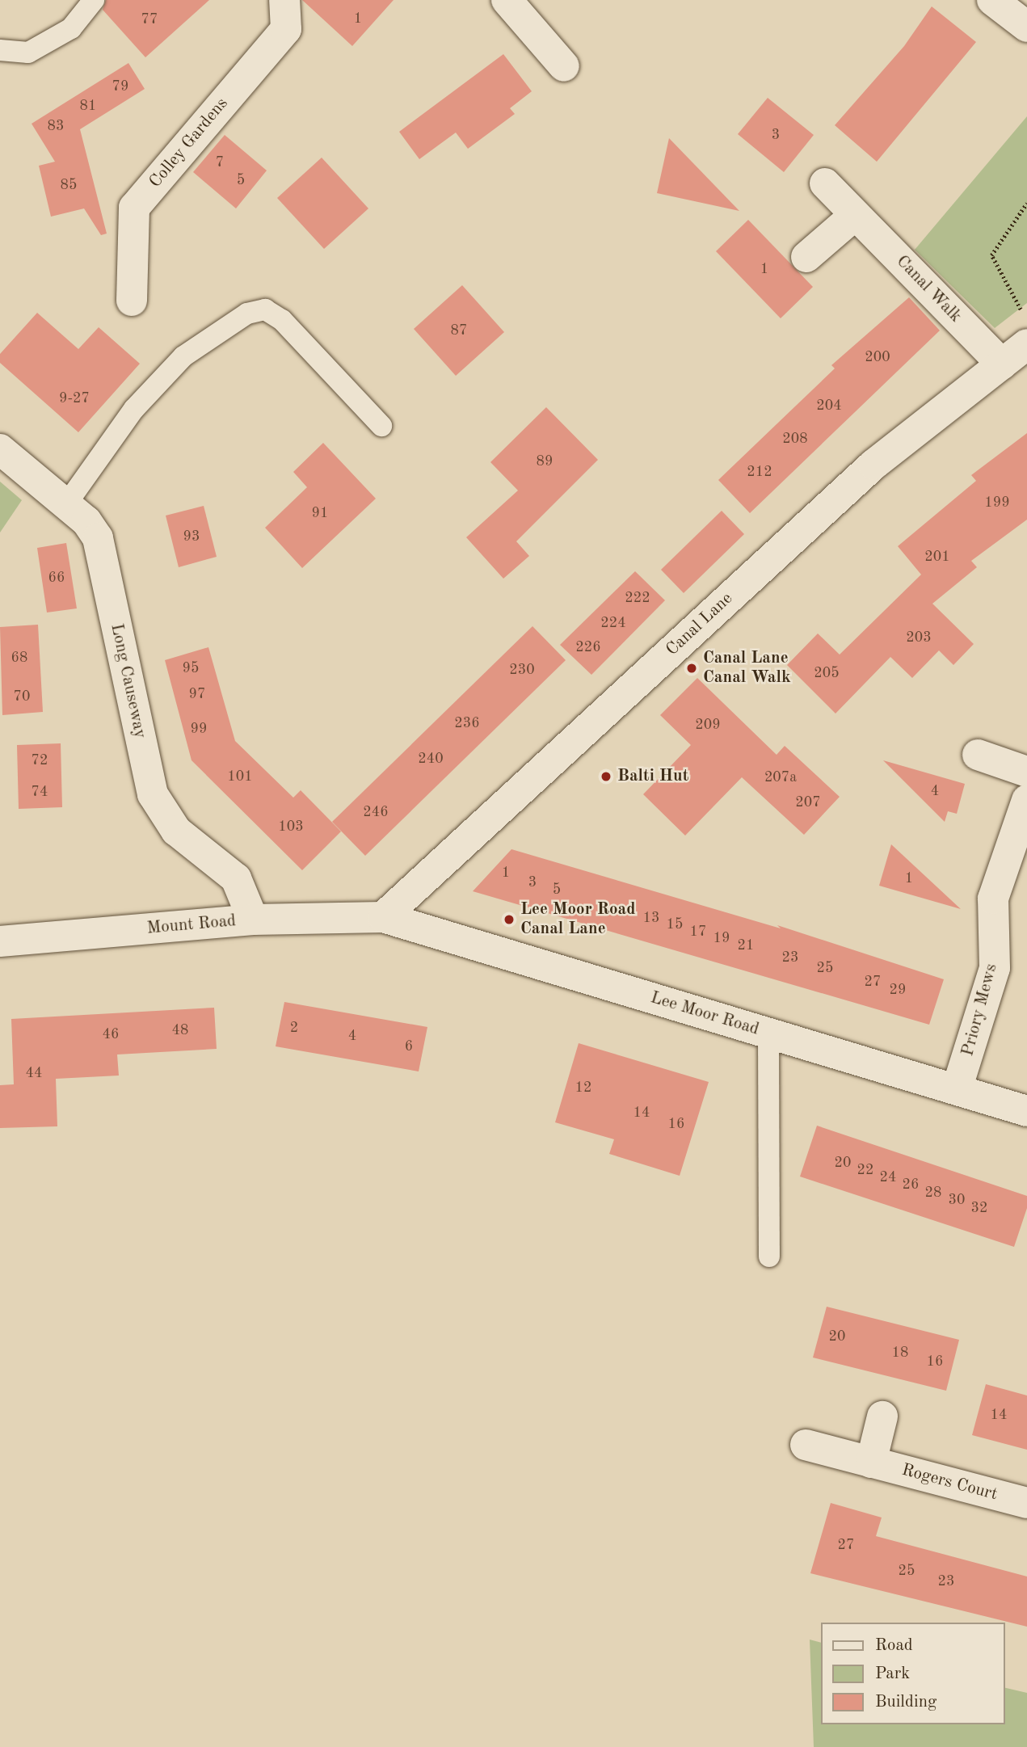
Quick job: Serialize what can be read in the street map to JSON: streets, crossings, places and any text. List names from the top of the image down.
{
  "streets": {
    "street": [
      "Colley Gardens",
      "Canal Walk",
      "Canal Lane",
      "Long Causeway",
      "Mount Road",
      "Priory Mews",
      "Lee Moor Road",
      "Rogers Court"
    ]
  },
  "crossings": [
    ["Canal Walk", "Canal Lane"],
    ["Canal Lane", "Mount Road"],
    ["Canal Lane", "Lee Moor Road"],
    ["Long Causeway", "Mount Road"],
    ["Mount Road", "Lee Moor Road"],
    ["Priory Mews", "Lee Moor Road"]
  ],
  "places": ["Canal Lane Canal Walk", "Balti Hut", "Lee Moor Road Canal Lane"],
  "house_numbers": [
    "1",
    "77",
    "79",
    "81",
    "83",
    "3",
    "7",
    "5",
    "85",
    "1",
    "87",
    "200",
    "9-27",
    "204",
    "208",
    "89",
    "212",
    "199",
    "91",
    "93",
    "201",
    "66",
    "222",
    "224",
    "203",
    "226",
    "68",
    "95",
    "230",
    "205",
    "97",
    "70",
    "236",
    "209",
    "99",
    "240",
    "72",
    "101",
    "207a",
    "4",
    "74",
    "207",
    "246",
    "103",
    "1",
    "1",
    "3",
    "5",
    "13",
    "15",
    "17",
    "19",
    "21",
    "23",
    "25",
    "27",
    "29",
    "2",
    "48",
    "46",
    "4",
    "6",
    "44",
    "12",
    "14",
    "16",
    "20",
    "22",
    "24",
    "26",
    "28",
    "30",
    "32",
    "20",
    "18",
    "16",
    "14",
    "27",
    "25",
    "23"
  ],
  "legend": ["Road", "Park", "Building"]
}
